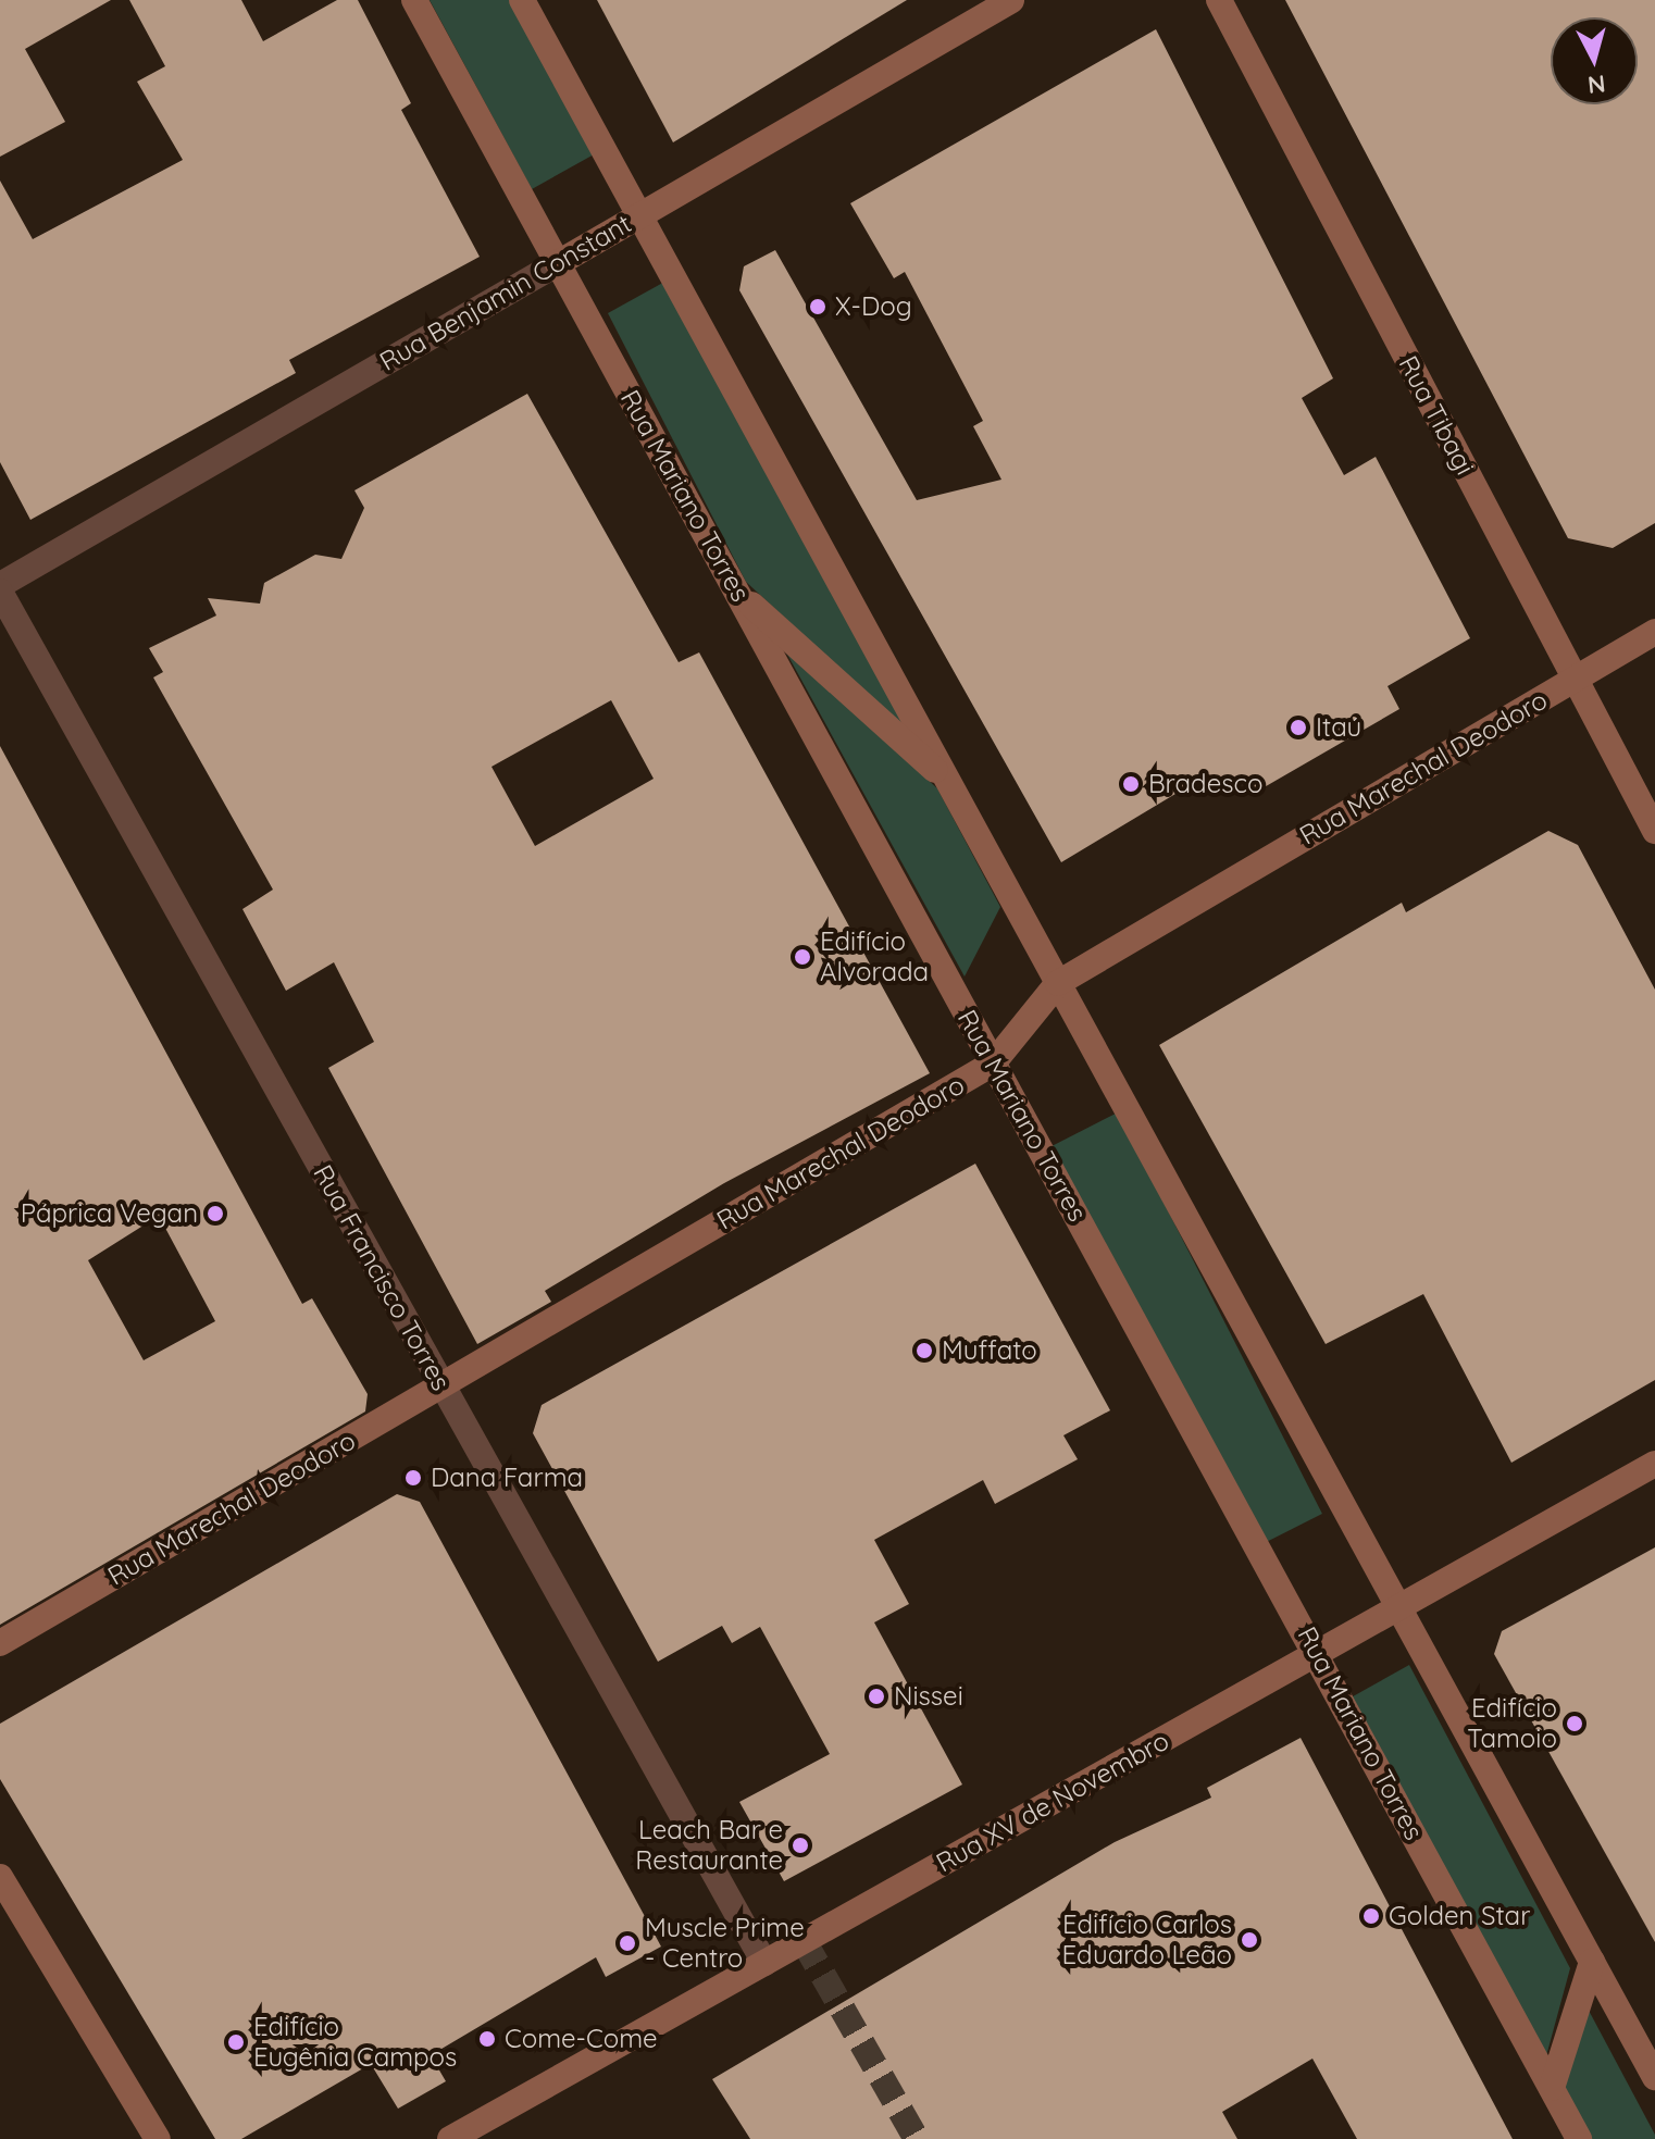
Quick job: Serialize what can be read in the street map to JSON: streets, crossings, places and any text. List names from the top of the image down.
{
  "streets": {
    "main road": [
      "Rua Benjamin Constant",
      "Rua Tibagi",
      "Rua Mariano Torres",
      "Rua Marechal Deodoro",
      "Rua XV de Novembro"
    ],
    "street": ["Rua Francisco Torres"]
  },
  "crossings": [
    ["Rua Benjamin Constant", "Rua Mariano Torres"],
    ["Rua Tibagi", "Rua Marechal Deodoro"],
    ["Rua Mariano Torres", "Rua Marechal Deodoro"],
    ["Rua Mariano Torres", "Rua XV de Novembro"],
    ["Rua Marechal Deodoro", "Rua Francisco Torres"],
    ["Rua Francisco Torres", "Rua XV de Novembro"]
  ],
  "places": [
    "X-Dog",
    "Itaú",
    "Bradesco",
    "Edifício Alvorada",
    "Páprica Vegan",
    "Muffato",
    "Dana Farma",
    "Nissei",
    "Edifício Tamoio",
    "Leach Bar e Restaurante",
    "Golden Star",
    "Edifício Carlos Eduardo Leão",
    "Muscle Prime - Centro",
    "Come-Come",
    "Edifício Eugênia Campos"
  ],
  "north": "bottom"
}
